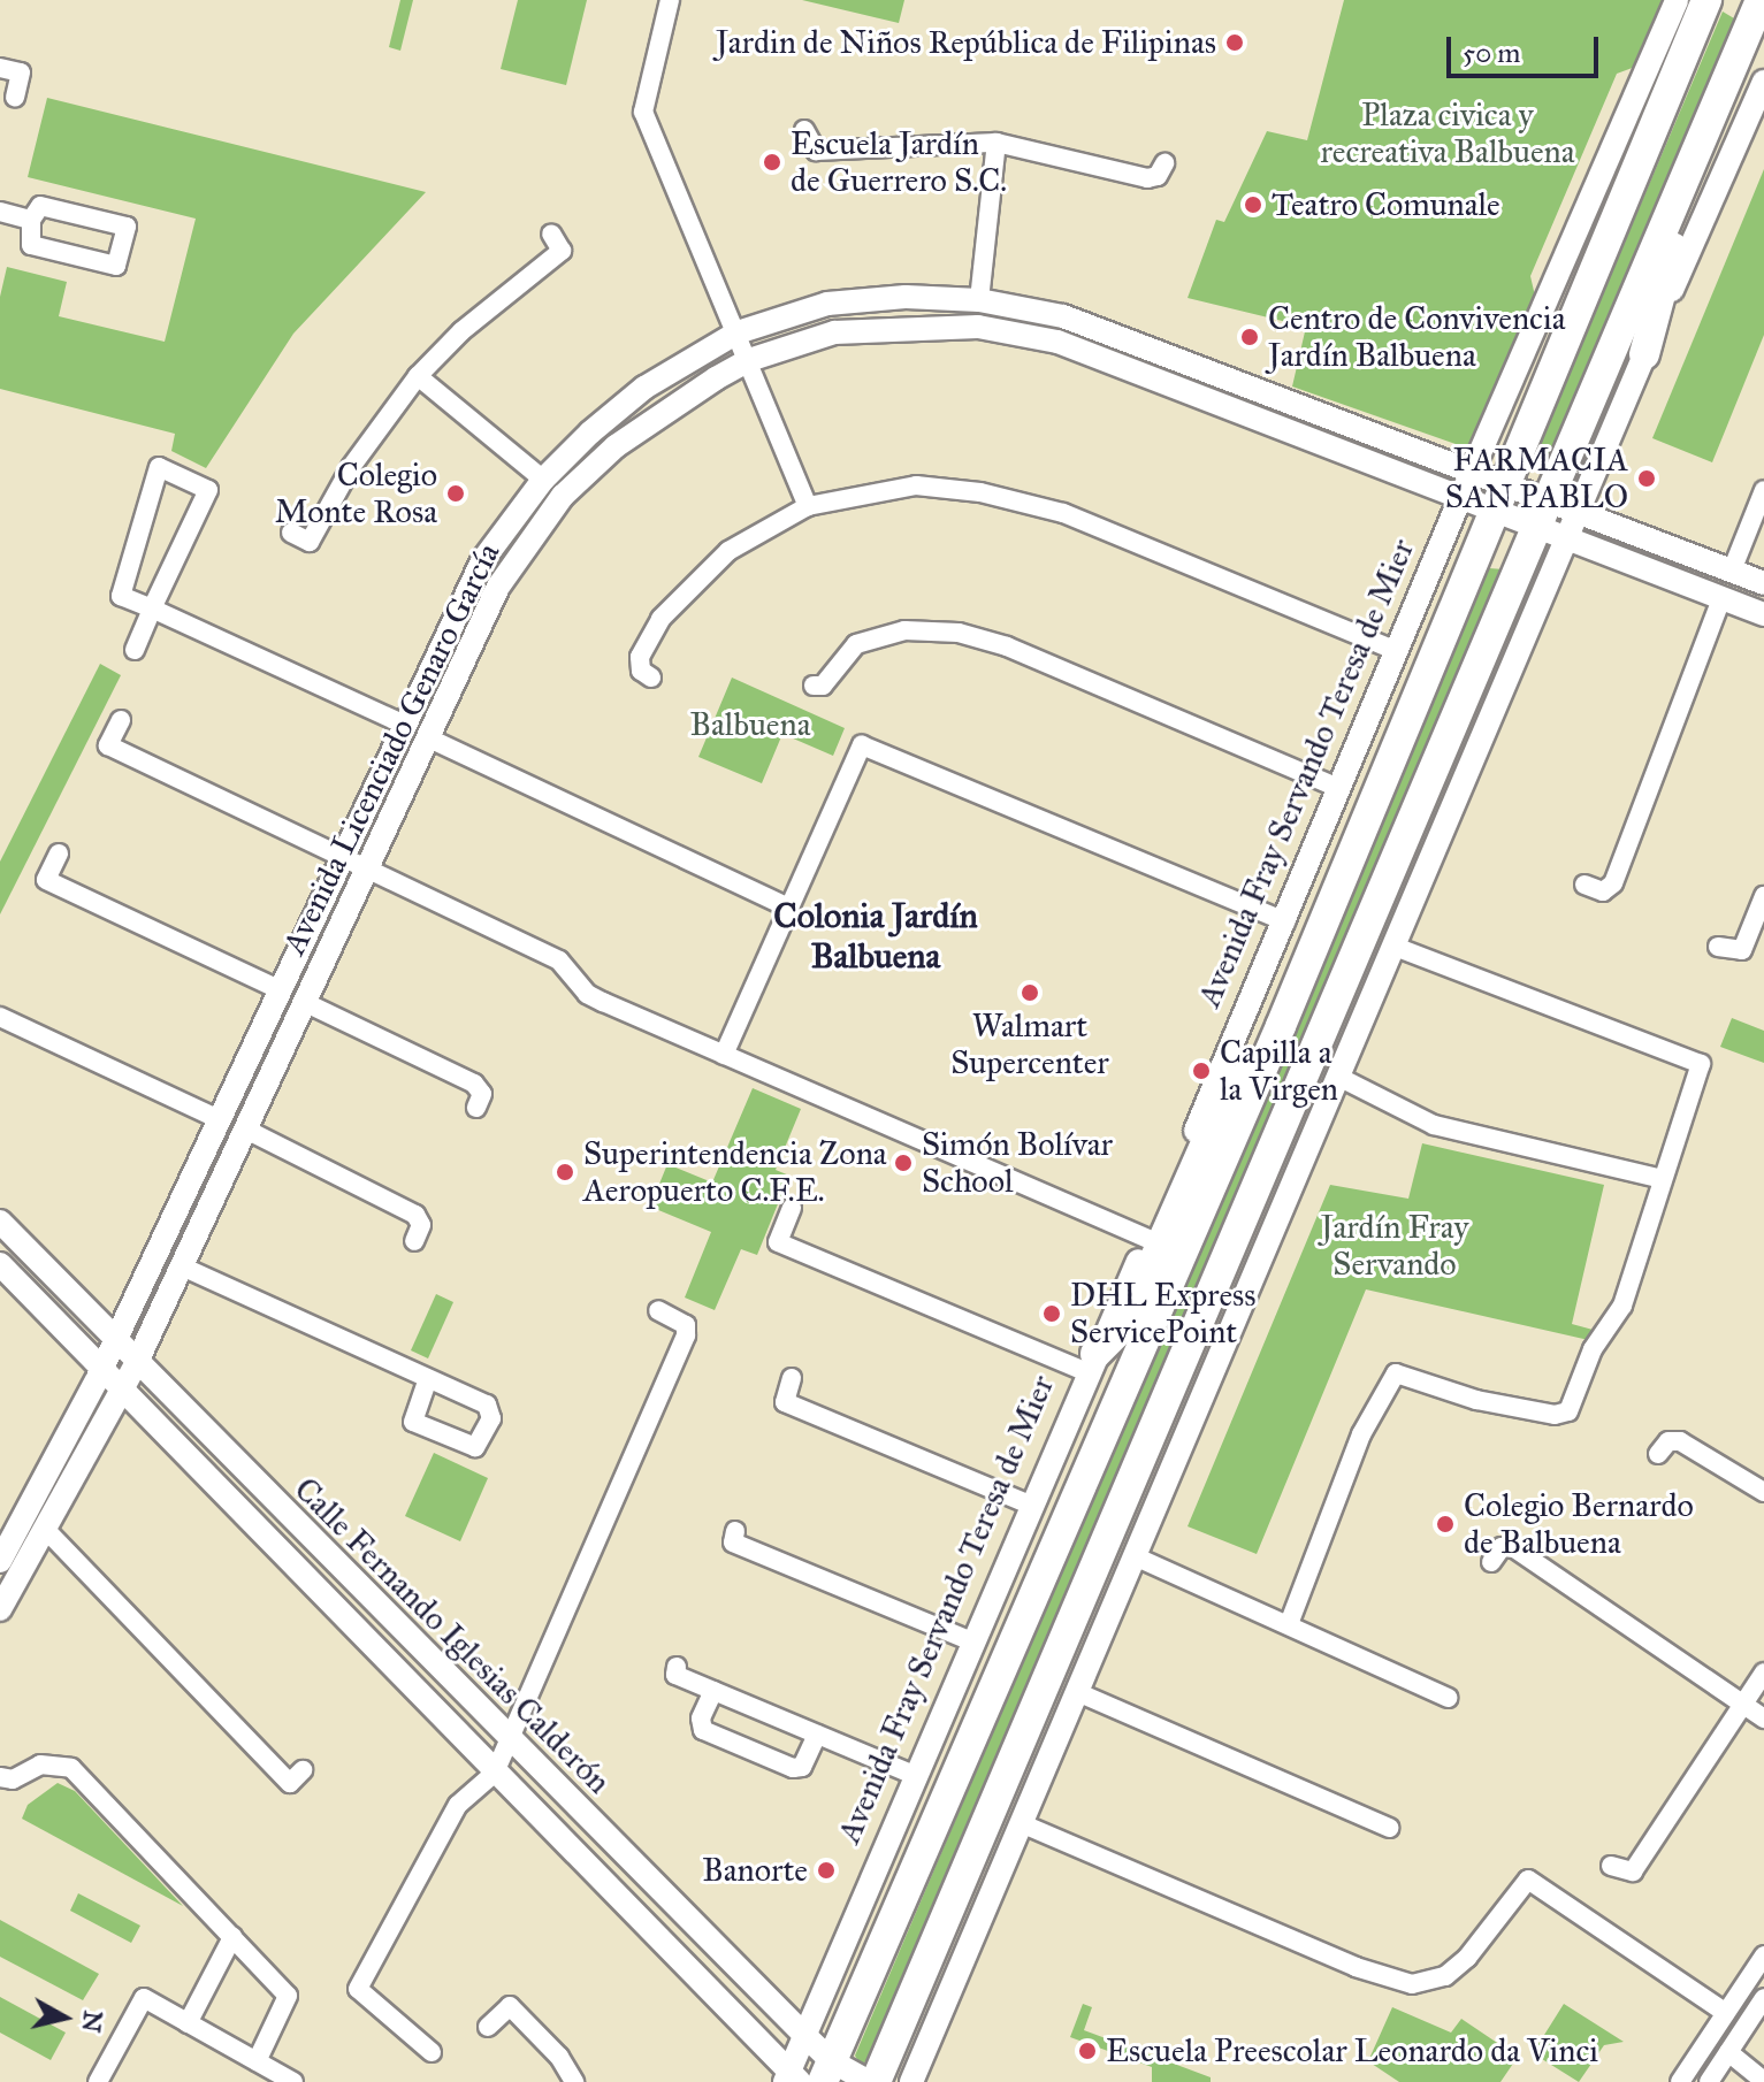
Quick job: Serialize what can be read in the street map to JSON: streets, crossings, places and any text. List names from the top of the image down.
{
  "streets": {
    "street": ["Avenida Licenciado Genaro García", "Avenida Fray Servando Teresa de Mier", "Calle Fernando Iglesias Calderón"]
  },
  "crossings": [
    ["Avenida Licenciado Genaro García", "Avenida Fray Servando Teresa de Mier"],
    ["Avenida Licenciado Genaro García", "Calle Fernando Iglesias Calderón"],
    ["Avenida Fray Servando Teresa de Mier", "Calle Fernando Iglesias Calderón"]
  ],
  "districts": ["Colonia Jardín Balbuena"],
  "parks": ["Plaza civica y recreativa Balbuena", "Balbuena", "Jardín Fray Servando"],
  "places": [
    "Jardin de Niños República de Filipinas",
    "Escuela Jardín de Guerrero S.C.",
    "Teatro Comunale",
    "Centro de Convivencia Jardín Balbuena",
    "FARMACIA SAN PABLO",
    "Colegio Monte Rosa",
    "Walmart Supercenter",
    "Capilla a la Virgen",
    "Simón Bolívar School",
    "Superintendencia Zona Aeropuerto C.F.E.",
    "DHL Express ServicePoint",
    "Colegio Bernardo de Balbuena",
    "Banorte",
    "Escuela Preescolar Leonardo da Vinci"
  ],
  "scale_bar": "50 m",
  "north": "right"
}
